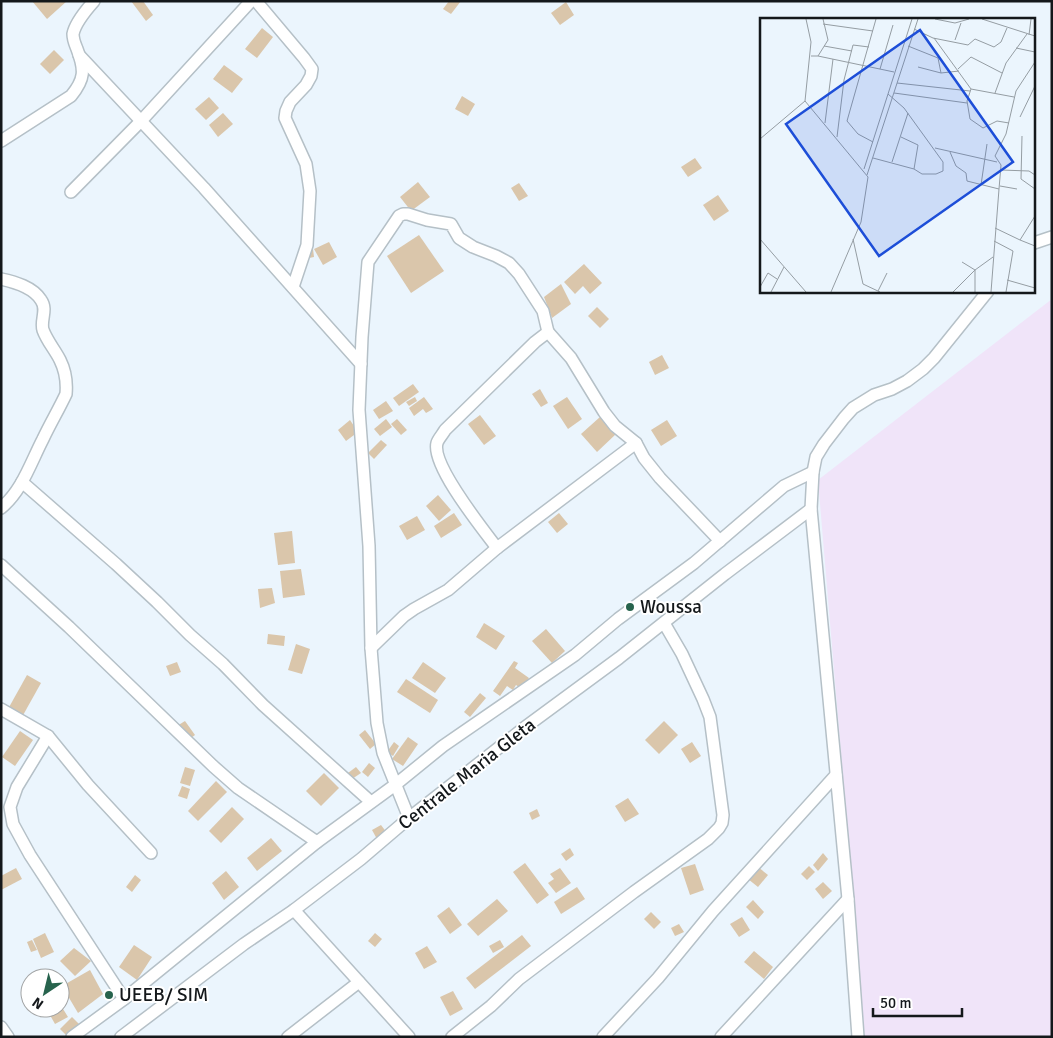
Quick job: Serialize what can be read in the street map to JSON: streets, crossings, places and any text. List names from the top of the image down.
{
  "streets": {
    "street": ["Centrale Maria Gleta"]
  },
  "places": ["Woussa", "UEEB/ SIM"],
  "scale_bar": "50 m",
  "north": "bottom left"
}
